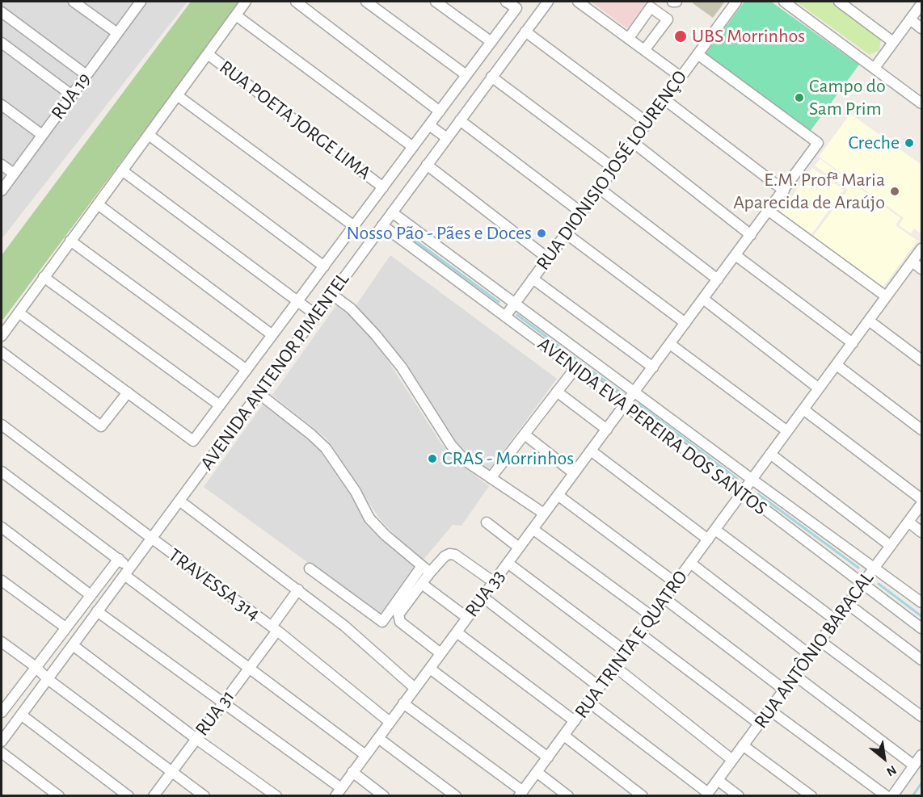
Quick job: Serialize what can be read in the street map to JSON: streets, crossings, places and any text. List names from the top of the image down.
{
  "streets": {
    "street": [
      "RUA 19",
      "RUA POETA JORGE LIMA",
      "RUA DIONISIO JOSÉ LOURENÇO",
      "AVENIDA ANTENOR PIMENTEL",
      "AVENIDA EVA PEREIRA DOS SANTOS",
      "TRAVESSA 314",
      "RUA 33",
      "RUA TRINTA E QUATRO",
      "RUA ANTÔNIO BARACAL",
      "RUA 31"
    ]
  },
  "crossings": [
    ["RUA DIONISIO JOSÉ LOURENÇO", "AVENIDA EVA PEREIRA DOS SANTOS"],
    ["RUA DIONISIO JOSÉ LOURENÇO", "RUA 33"],
    ["AVENIDA ANTENOR PIMENTEL", "AVENIDA EVA PEREIRA DOS SANTOS"],
    ["AVENIDA ANTENOR PIMENTEL", "TRAVESSA 314"],
    ["AVENIDA EVA PEREIRA DOS SANTOS", "RUA 33"],
    ["AVENIDA EVA PEREIRA DOS SANTOS", "RUA TRINTA E QUATRO"],
    ["AVENIDA EVA PEREIRA DOS SANTOS", "RUA ANTÔNIO BARACAL"],
    ["TRAVESSA 314", "RUA 33"],
    ["TRAVESSA 314", "RUA 31"]
  ],
  "places": [
    "UBS Morrinhos",
    "Campo do Sam Prim",
    "Creche",
    "E.M. Profª Maria Aparecida de Araújo",
    "Nosso Pão - Pães e Doces",
    "CRAS - Morrinhos"
  ],
  "north": "bottom right"
}
